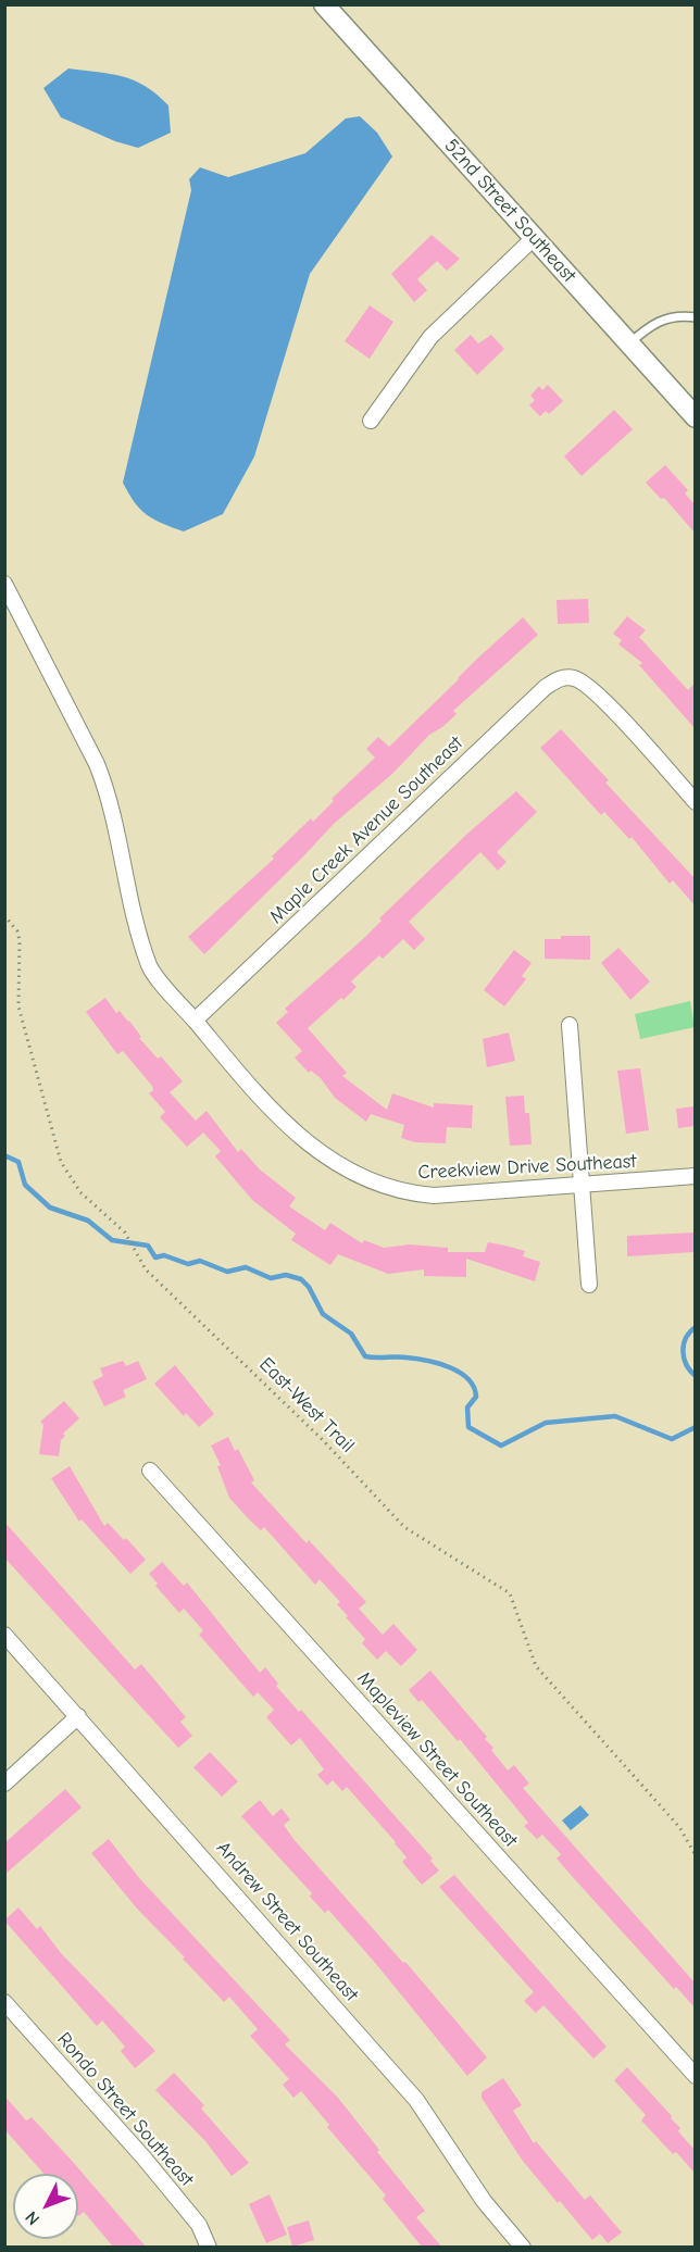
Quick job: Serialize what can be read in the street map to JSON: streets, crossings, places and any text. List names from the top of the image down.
{
  "streets": {
    "main road": ["52nd Street Southeast"],
    "street": [
      "Maple Creek Avenue Southeast",
      "Creekview Drive Southeast",
      "Mapleview Street Southeast",
      "Andrew Street Southeast",
      "Rondo Street Southeast"
    ],
    "path": ["East-West Trail"]
  },
  "crossings": [
    ["Maple Creek Avenue Southeast", "Creekview Drive Southeast"]
  ],
  "north": "bottom left"
}
